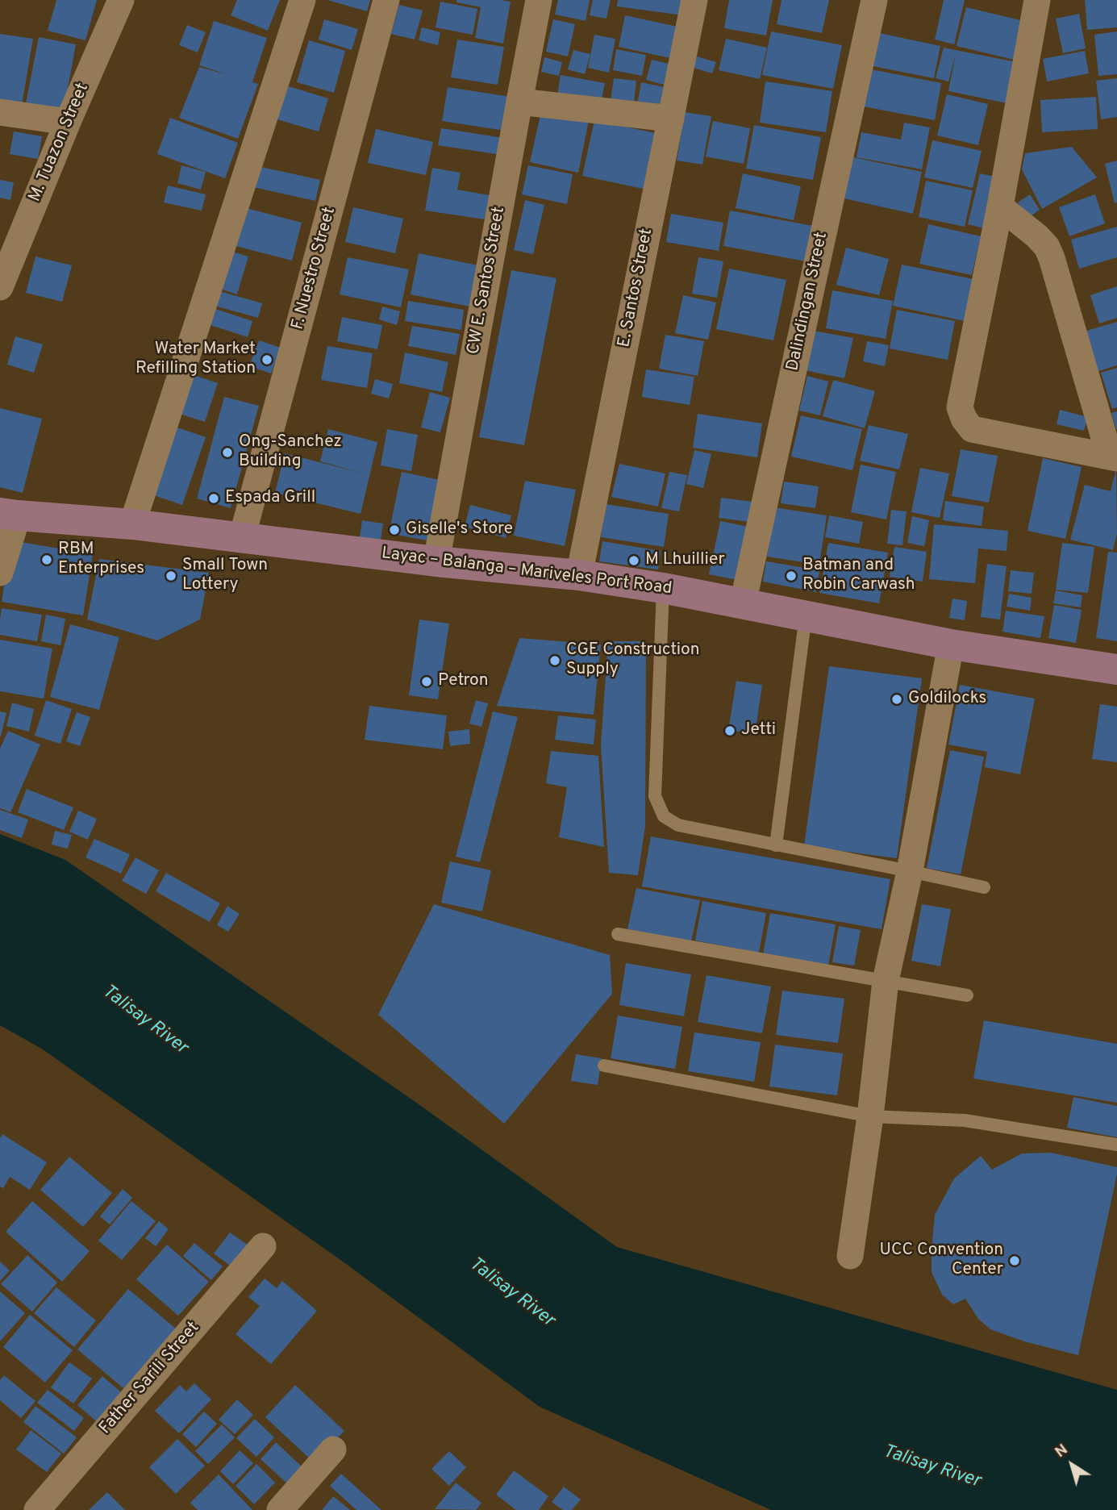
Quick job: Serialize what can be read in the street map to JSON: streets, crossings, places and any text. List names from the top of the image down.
{
  "streets": {
    "main road": ["Layac – Balanga – Mariveles Port Road"],
    "street": [
      "M. Tuazon Street",
      "F. Nuestro Street",
      "CW E. Santos Street",
      "E. Santos Street",
      "Dalindingan Street",
      "Father Sarili Street"
    ]
  },
  "crossings": [
    ["F. Nuestro Street", "Layac – Balanga – Mariveles Port Road"],
    ["CW E. Santos Street", "Layac – Balanga – Mariveles Port Road"],
    ["E. Santos Street", "Layac – Balanga – Mariveles Port Road"],
    ["Dalindingan Street", "Layac – Balanga – Mariveles Port Road"]
  ],
  "water": ["Talisay River"],
  "places": [
    "Water Market Refilling Station",
    "Ong-Sanchez Building",
    "Espada Grill",
    "Giselle's Store",
    "RBM Enterprises",
    "M Lhuillier",
    "Small Town Lottery",
    "Batman and Robin Carwash",
    "CGE Construction Supply",
    "Petron",
    "Goldilocks",
    "Jetti",
    "UCC Convention Center"
  ],
  "north": "top left"
}
